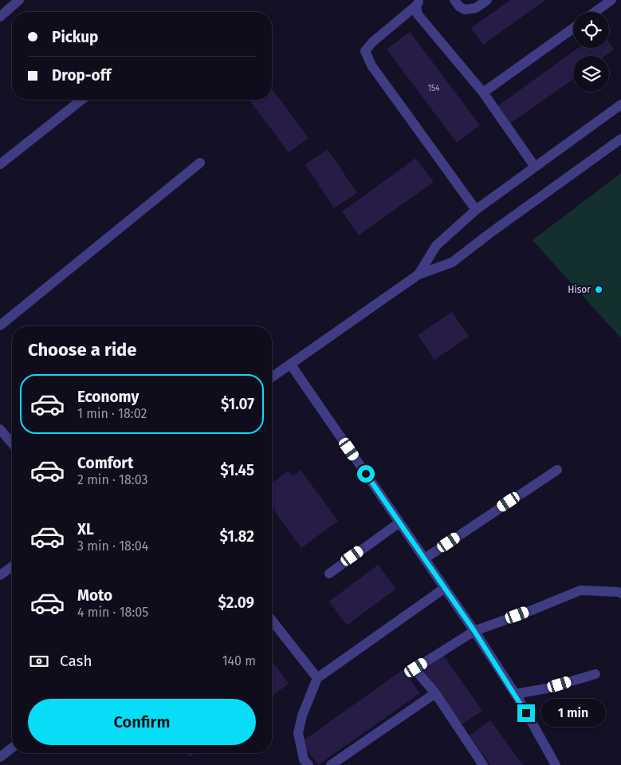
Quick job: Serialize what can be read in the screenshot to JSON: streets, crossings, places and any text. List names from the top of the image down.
{
  "places": ["Hisor"],
  "house_numbers": ["154"],
  "page": {
    "banner": ["Pickup", "Drop-off"],
    "heading": "Choose a ride",
    "list": [
      {
        "name": "Economy",
        "note": "1 min · 18:02",
        "value": "$1.07"
      },
      {
        "name": "Comfort",
        "note": "2 min · 18:03",
        "value": "$1.45"
      },
      {
        "name": "XL",
        "note": "3 min · 18:04",
        "value": "$1.82"
      },
      {
        "name": "Moto",
        "note": "4 min · 18:05",
        "value": "$2.09"
      }
    ],
    "pay": ["Cash", "140 m"],
    "buttons": "Confirm",
    "bubble": "1 min"
  }
}
